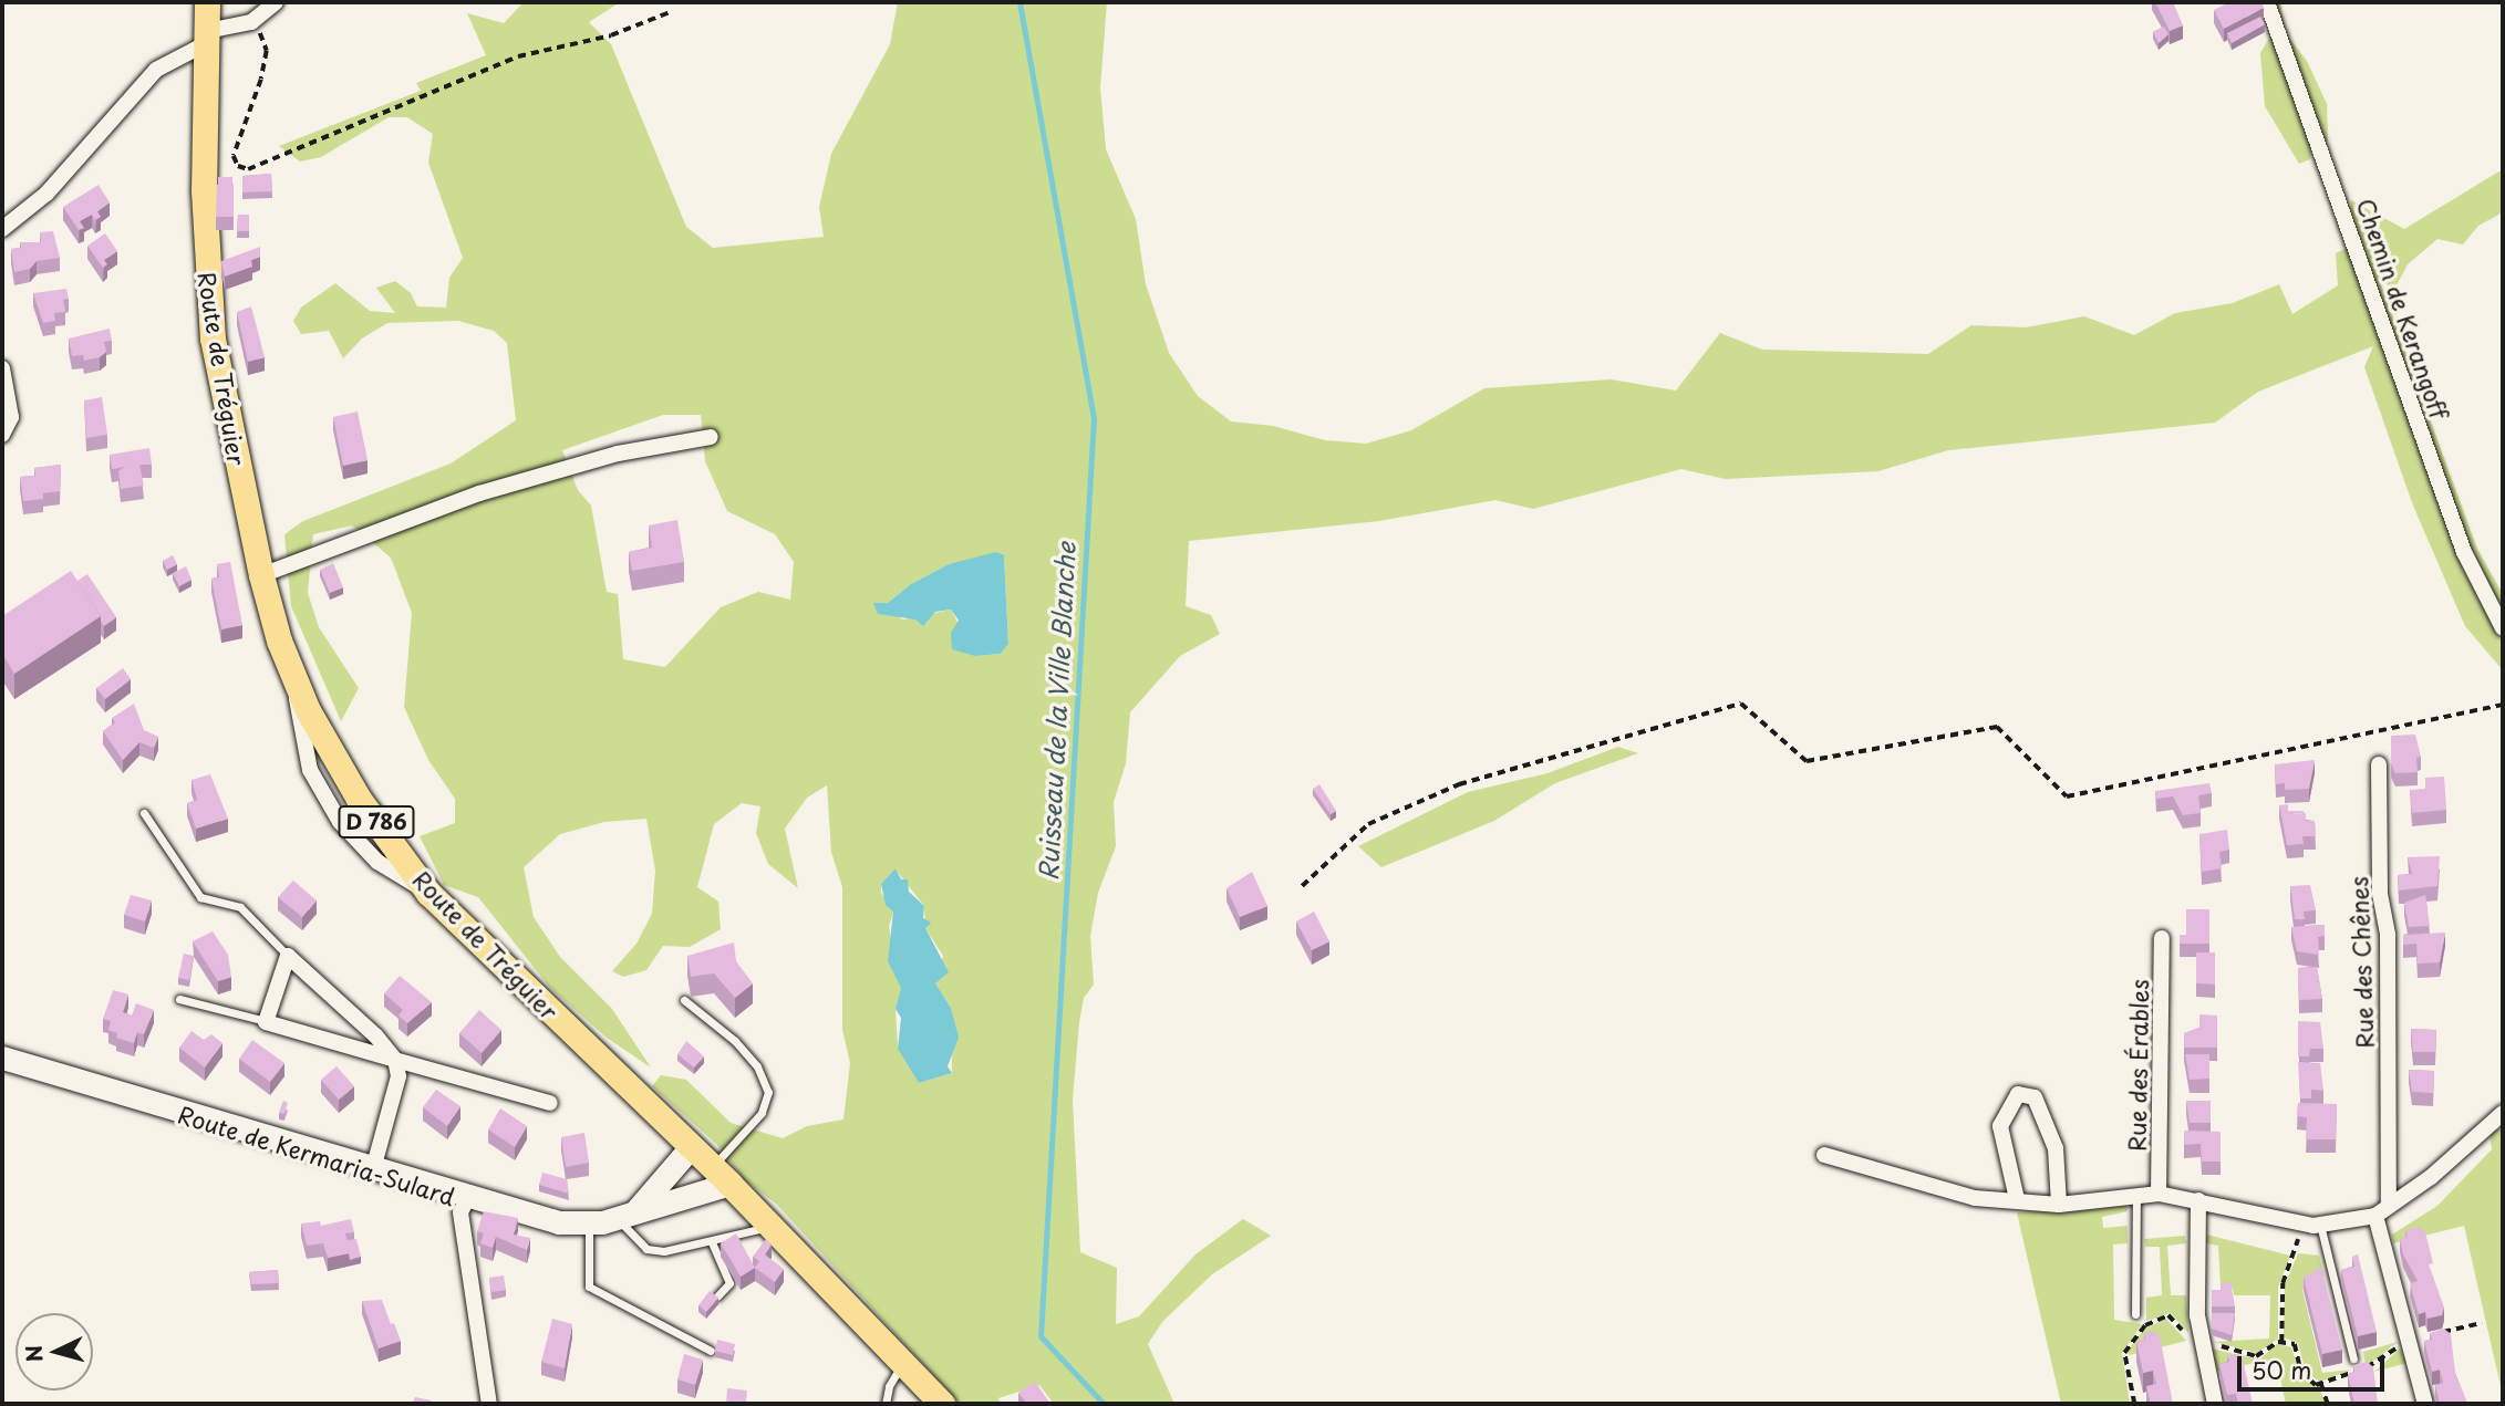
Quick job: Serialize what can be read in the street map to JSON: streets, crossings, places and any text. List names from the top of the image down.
{
  "streets": {
    "main road": ["Route de Tréguier", "D 786"],
    "street": [
      "Chemin de Kerangoff",
      "Rue des Chênes",
      "Rue des Érables",
      "Route de Kermaria-Sulard"
    ]
  },
  "crossings": [
    ["Route de Tréguier", "Route de Kermaria-Sulard"]
  ],
  "water": ["Ruisseau de la Ville Blanche"],
  "scale_bar": "50 m",
  "north": "left"
}
